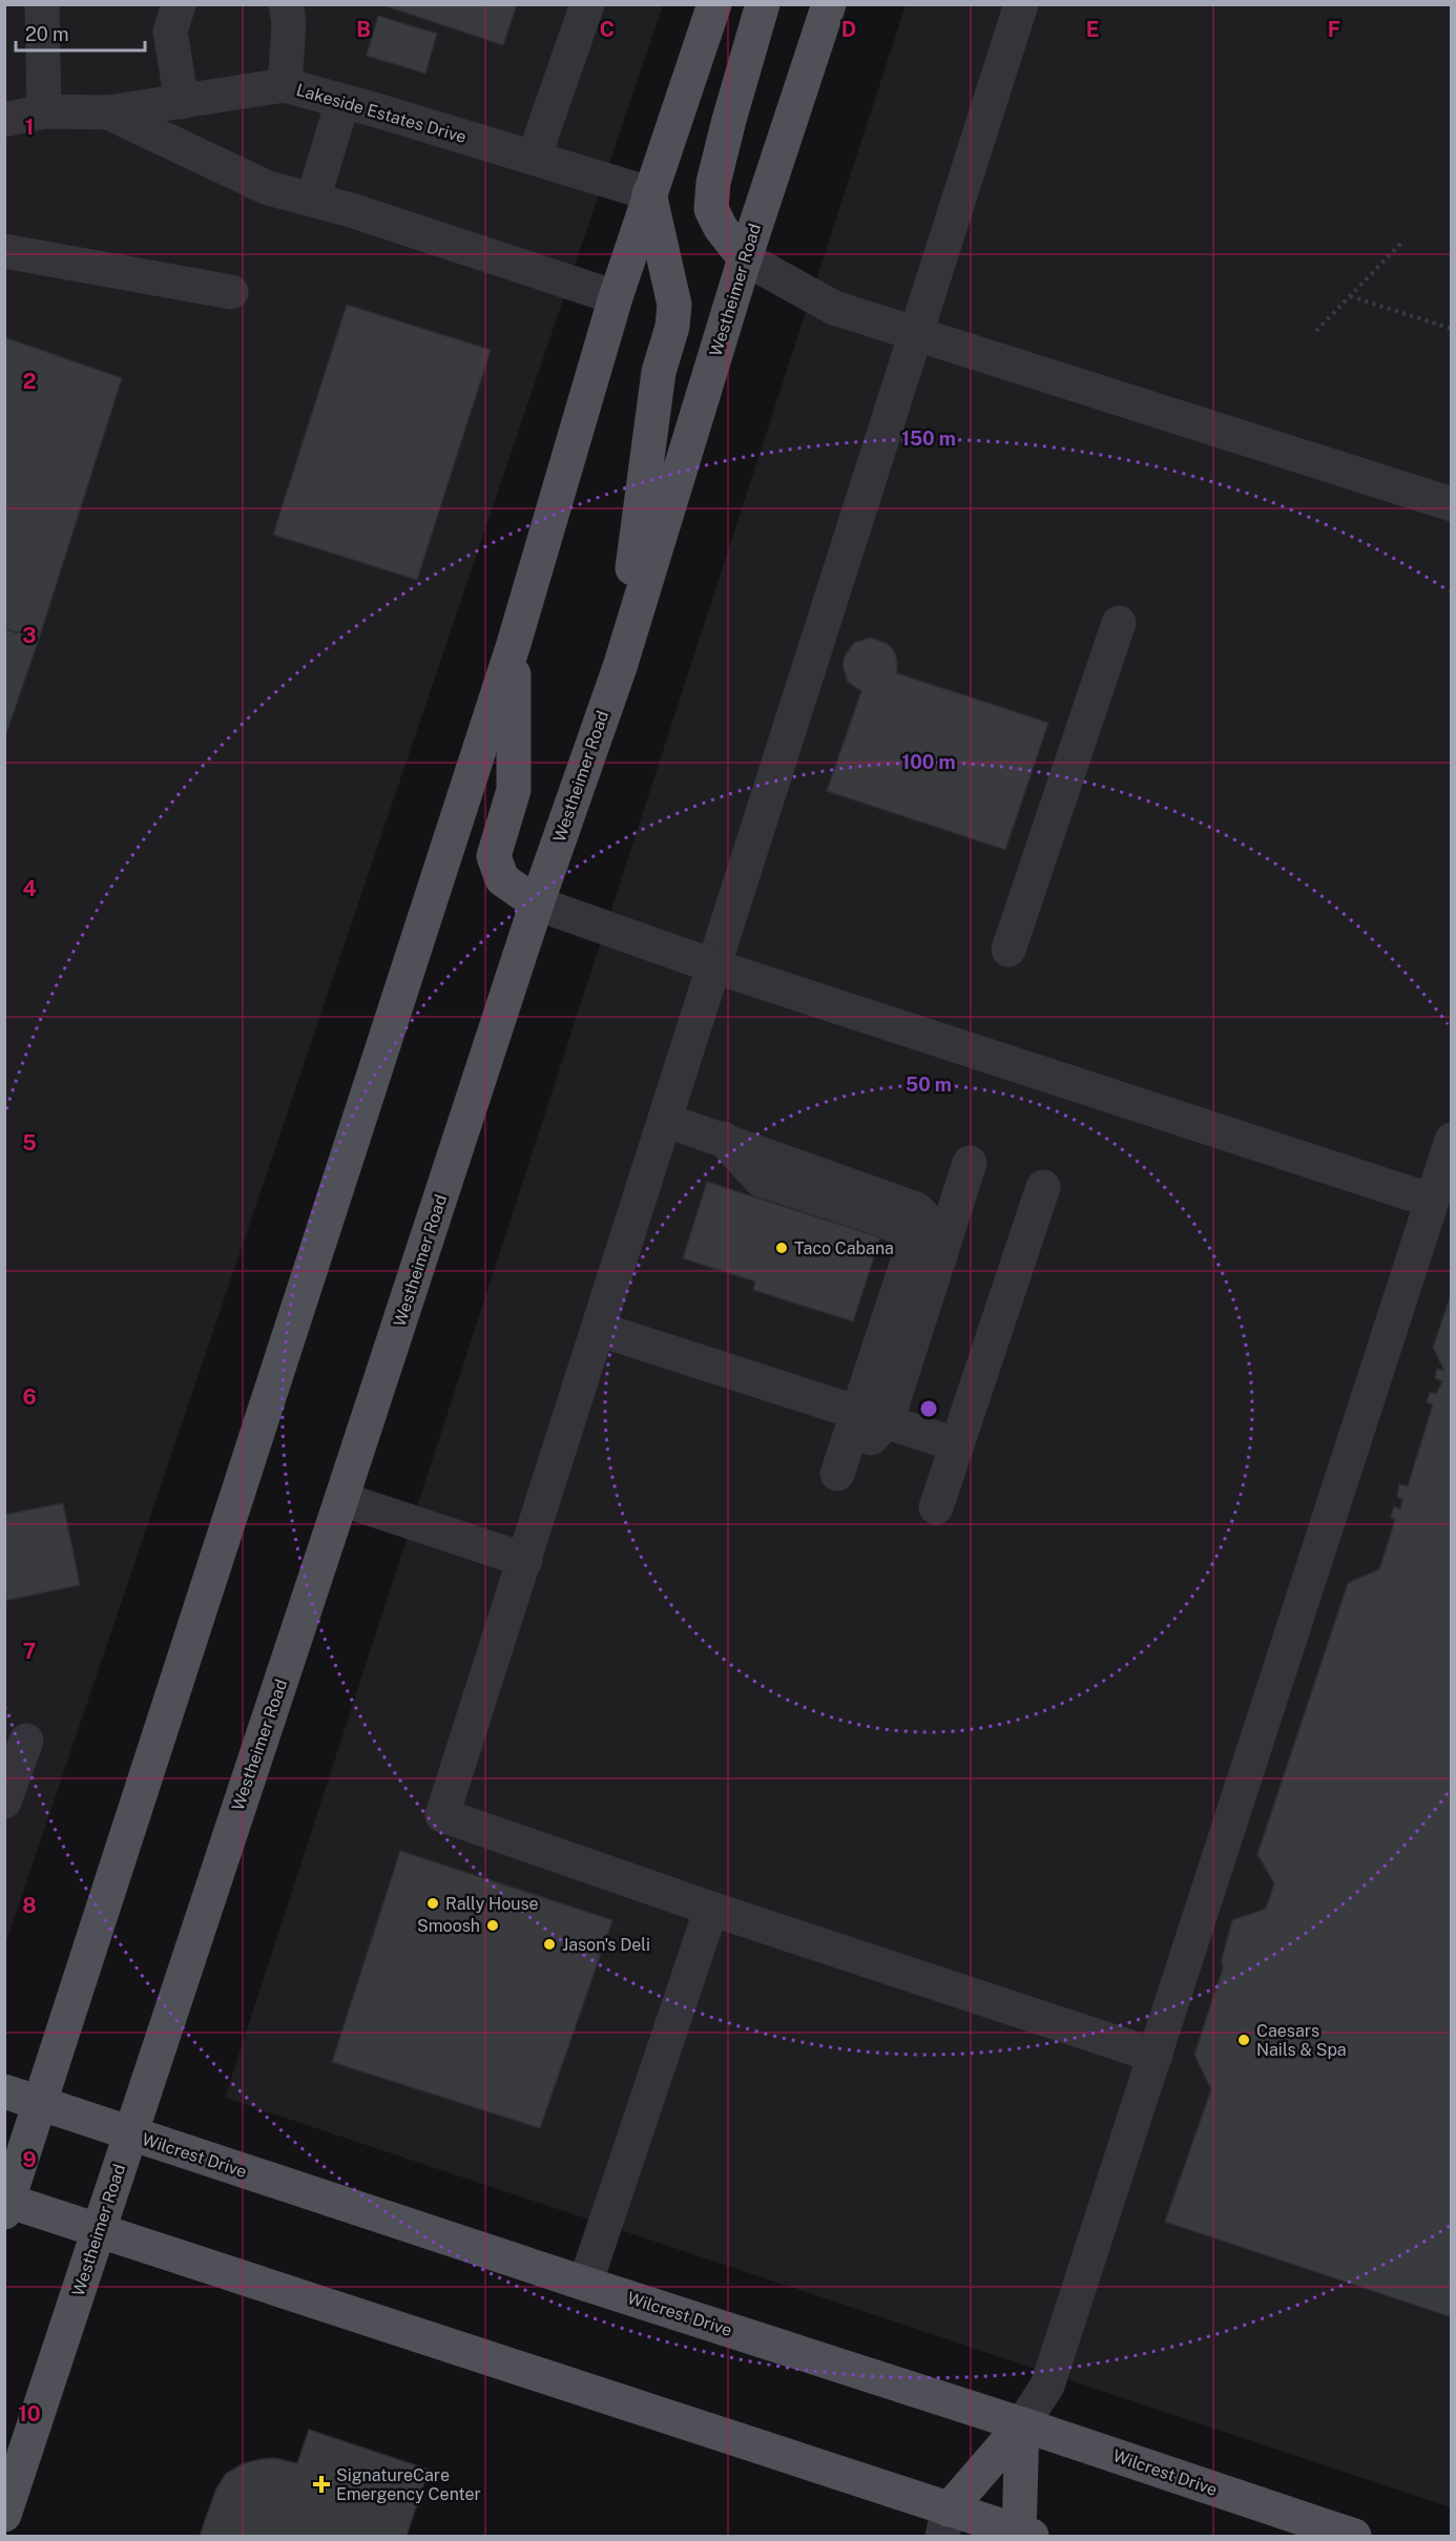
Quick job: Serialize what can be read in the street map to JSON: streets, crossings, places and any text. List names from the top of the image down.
{
  "streets": {
    "main road": ["Westheimer Road", "Wilcrest Drive"],
    "street": ["Lakeside Estates Drive"]
  },
  "crossings": [
    ["Westheimer Road", "Wilcrest Drive"]
  ],
  "places": {
    "other": [
      "Taco Cabana",
      "Rally House",
      "Smoosh",
      "Jason's Deli",
      "Caesars Nails & Spa"
    ],
    "health": ["SignatureCare Emergency Center"]
  },
  "scale_bar": "20 m",
  "grid": {
    "columns": [
      "B",
      "C",
      "D",
      "E",
      "F"
    ],
    "rows": [
      "1",
      "2",
      "3",
      "4",
      "5",
      "6",
      "7",
      "8",
      "9",
      "10"
    ]
  },
  "rings": ["150 m", "100 m", "50 m"]
}
